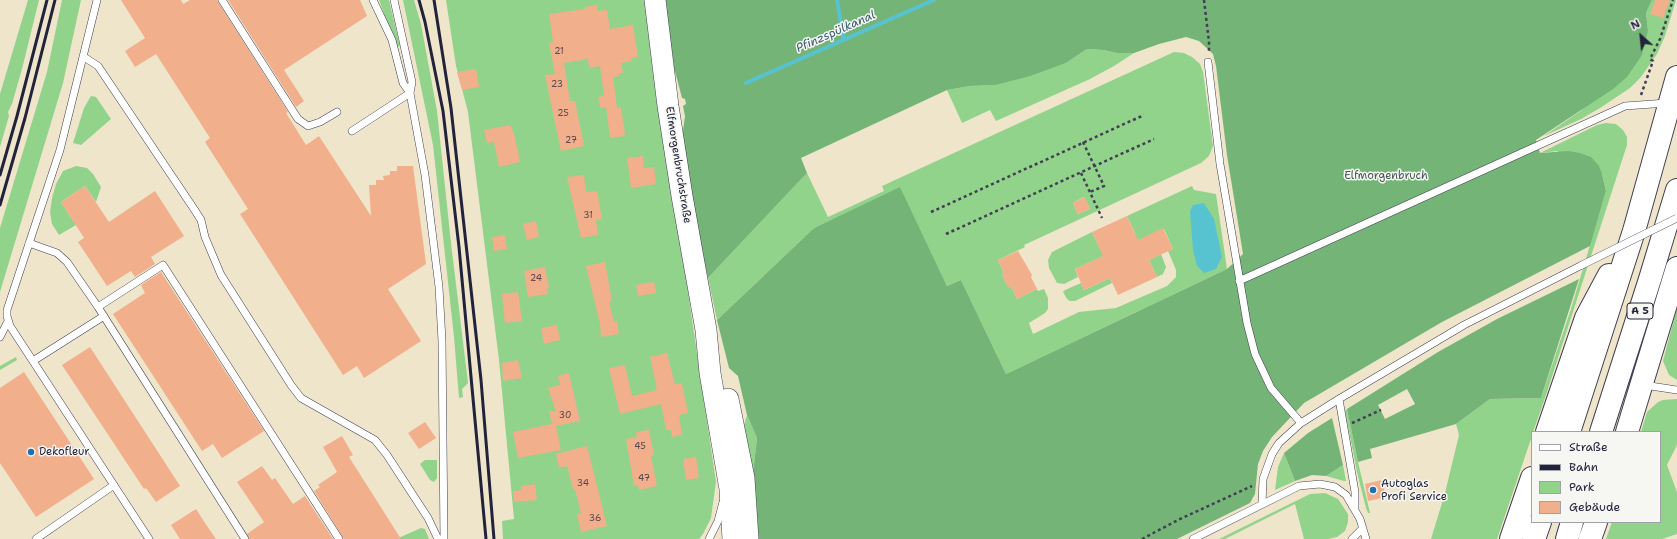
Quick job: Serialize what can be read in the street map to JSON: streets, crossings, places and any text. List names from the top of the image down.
{
  "streets": {
    "highway": ["A 5"],
    "main road": ["Elfmorgenbruchstraße"]
  },
  "water": ["Pfinzspülkanal"],
  "parks": ["Elfmorgenbruch"],
  "places": ["Dekofleur", "Autoglas Profi Service"],
  "house_numbers": [
    "21",
    "23",
    "25",
    "27",
    "31",
    "24",
    "30",
    "45",
    "47",
    "34",
    "36"
  ],
  "legend": [
    "Straße",
    "Bahn",
    "Park",
    "Gebäude"
  ],
  "north": "top left"
}
